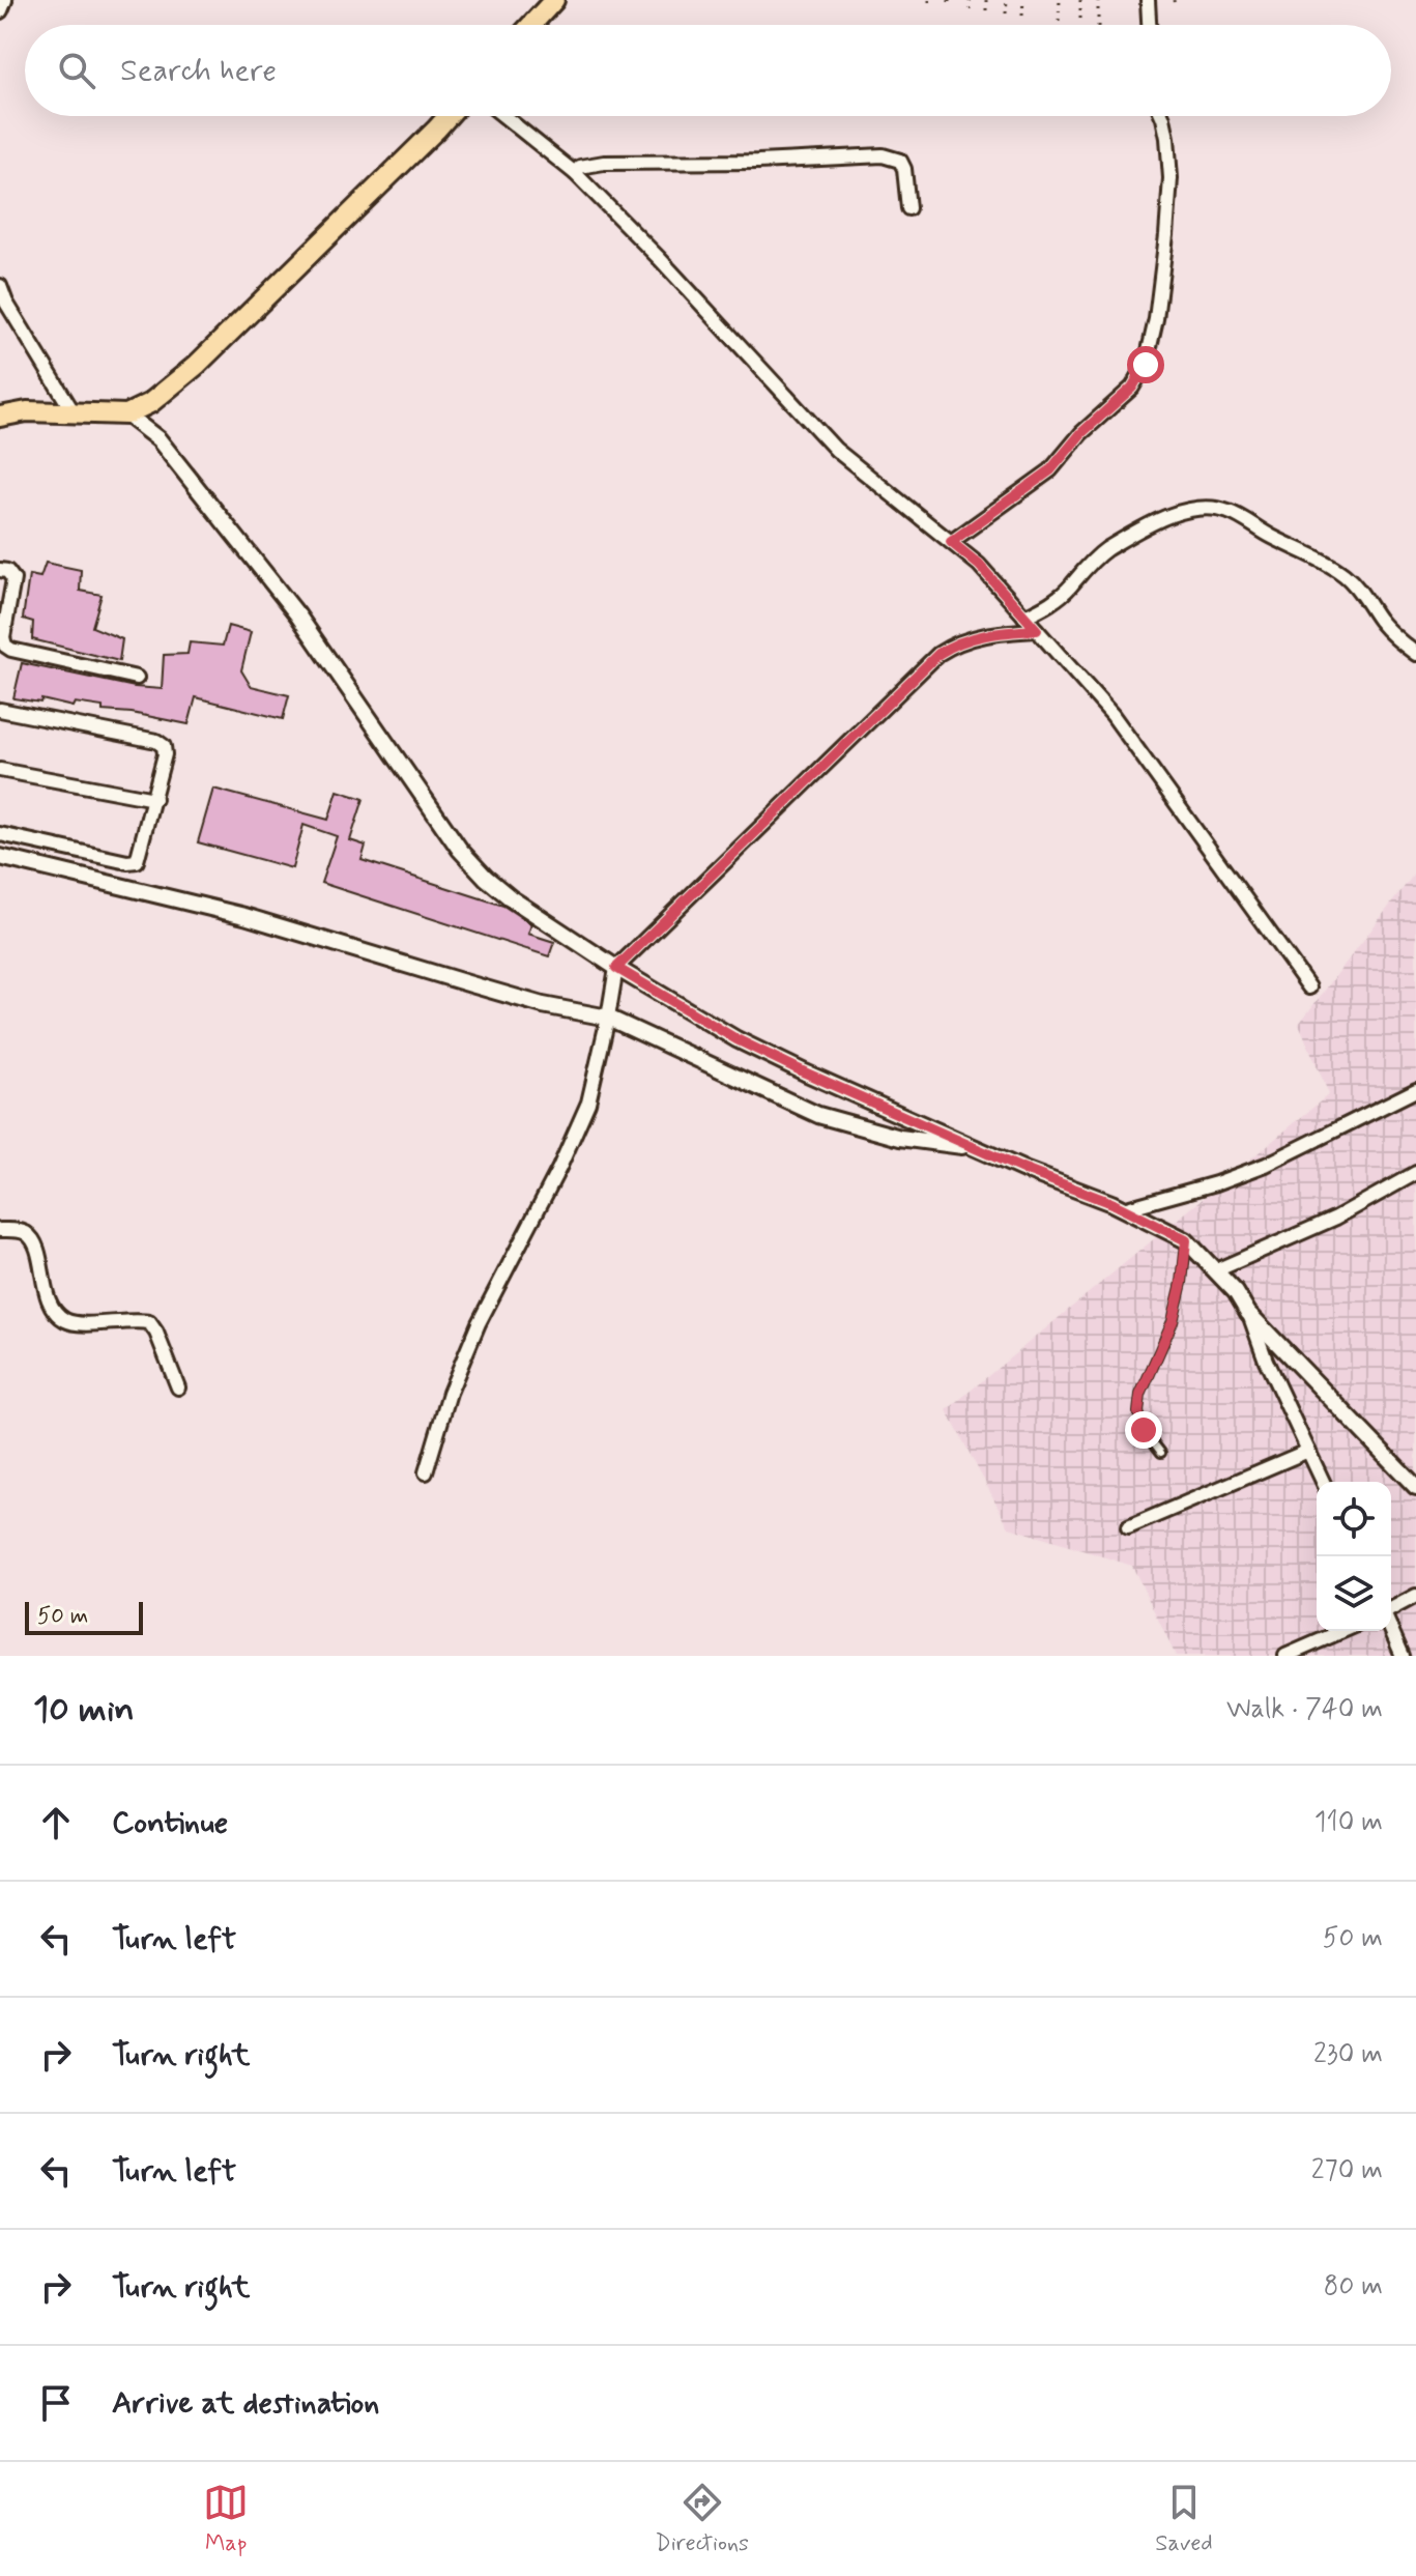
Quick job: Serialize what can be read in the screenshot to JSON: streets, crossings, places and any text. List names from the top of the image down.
{
  "scale_bar": "50 m",
  "page": {
    "search": "Search here",
    "scale": "50 m",
    "heading": ["10 min", "Walk · 740 m"],
    "list": [
      ["Continue", "110 m"],
      ["Turn left", "50 m"],
      ["Turn right", "230 m"],
      ["Turn left", "270 m"],
      ["Turn right", "80 m"],
      "Arrive at destination"
    ],
    "nav": ["Map", "Directions", "Saved"]
  }
}
